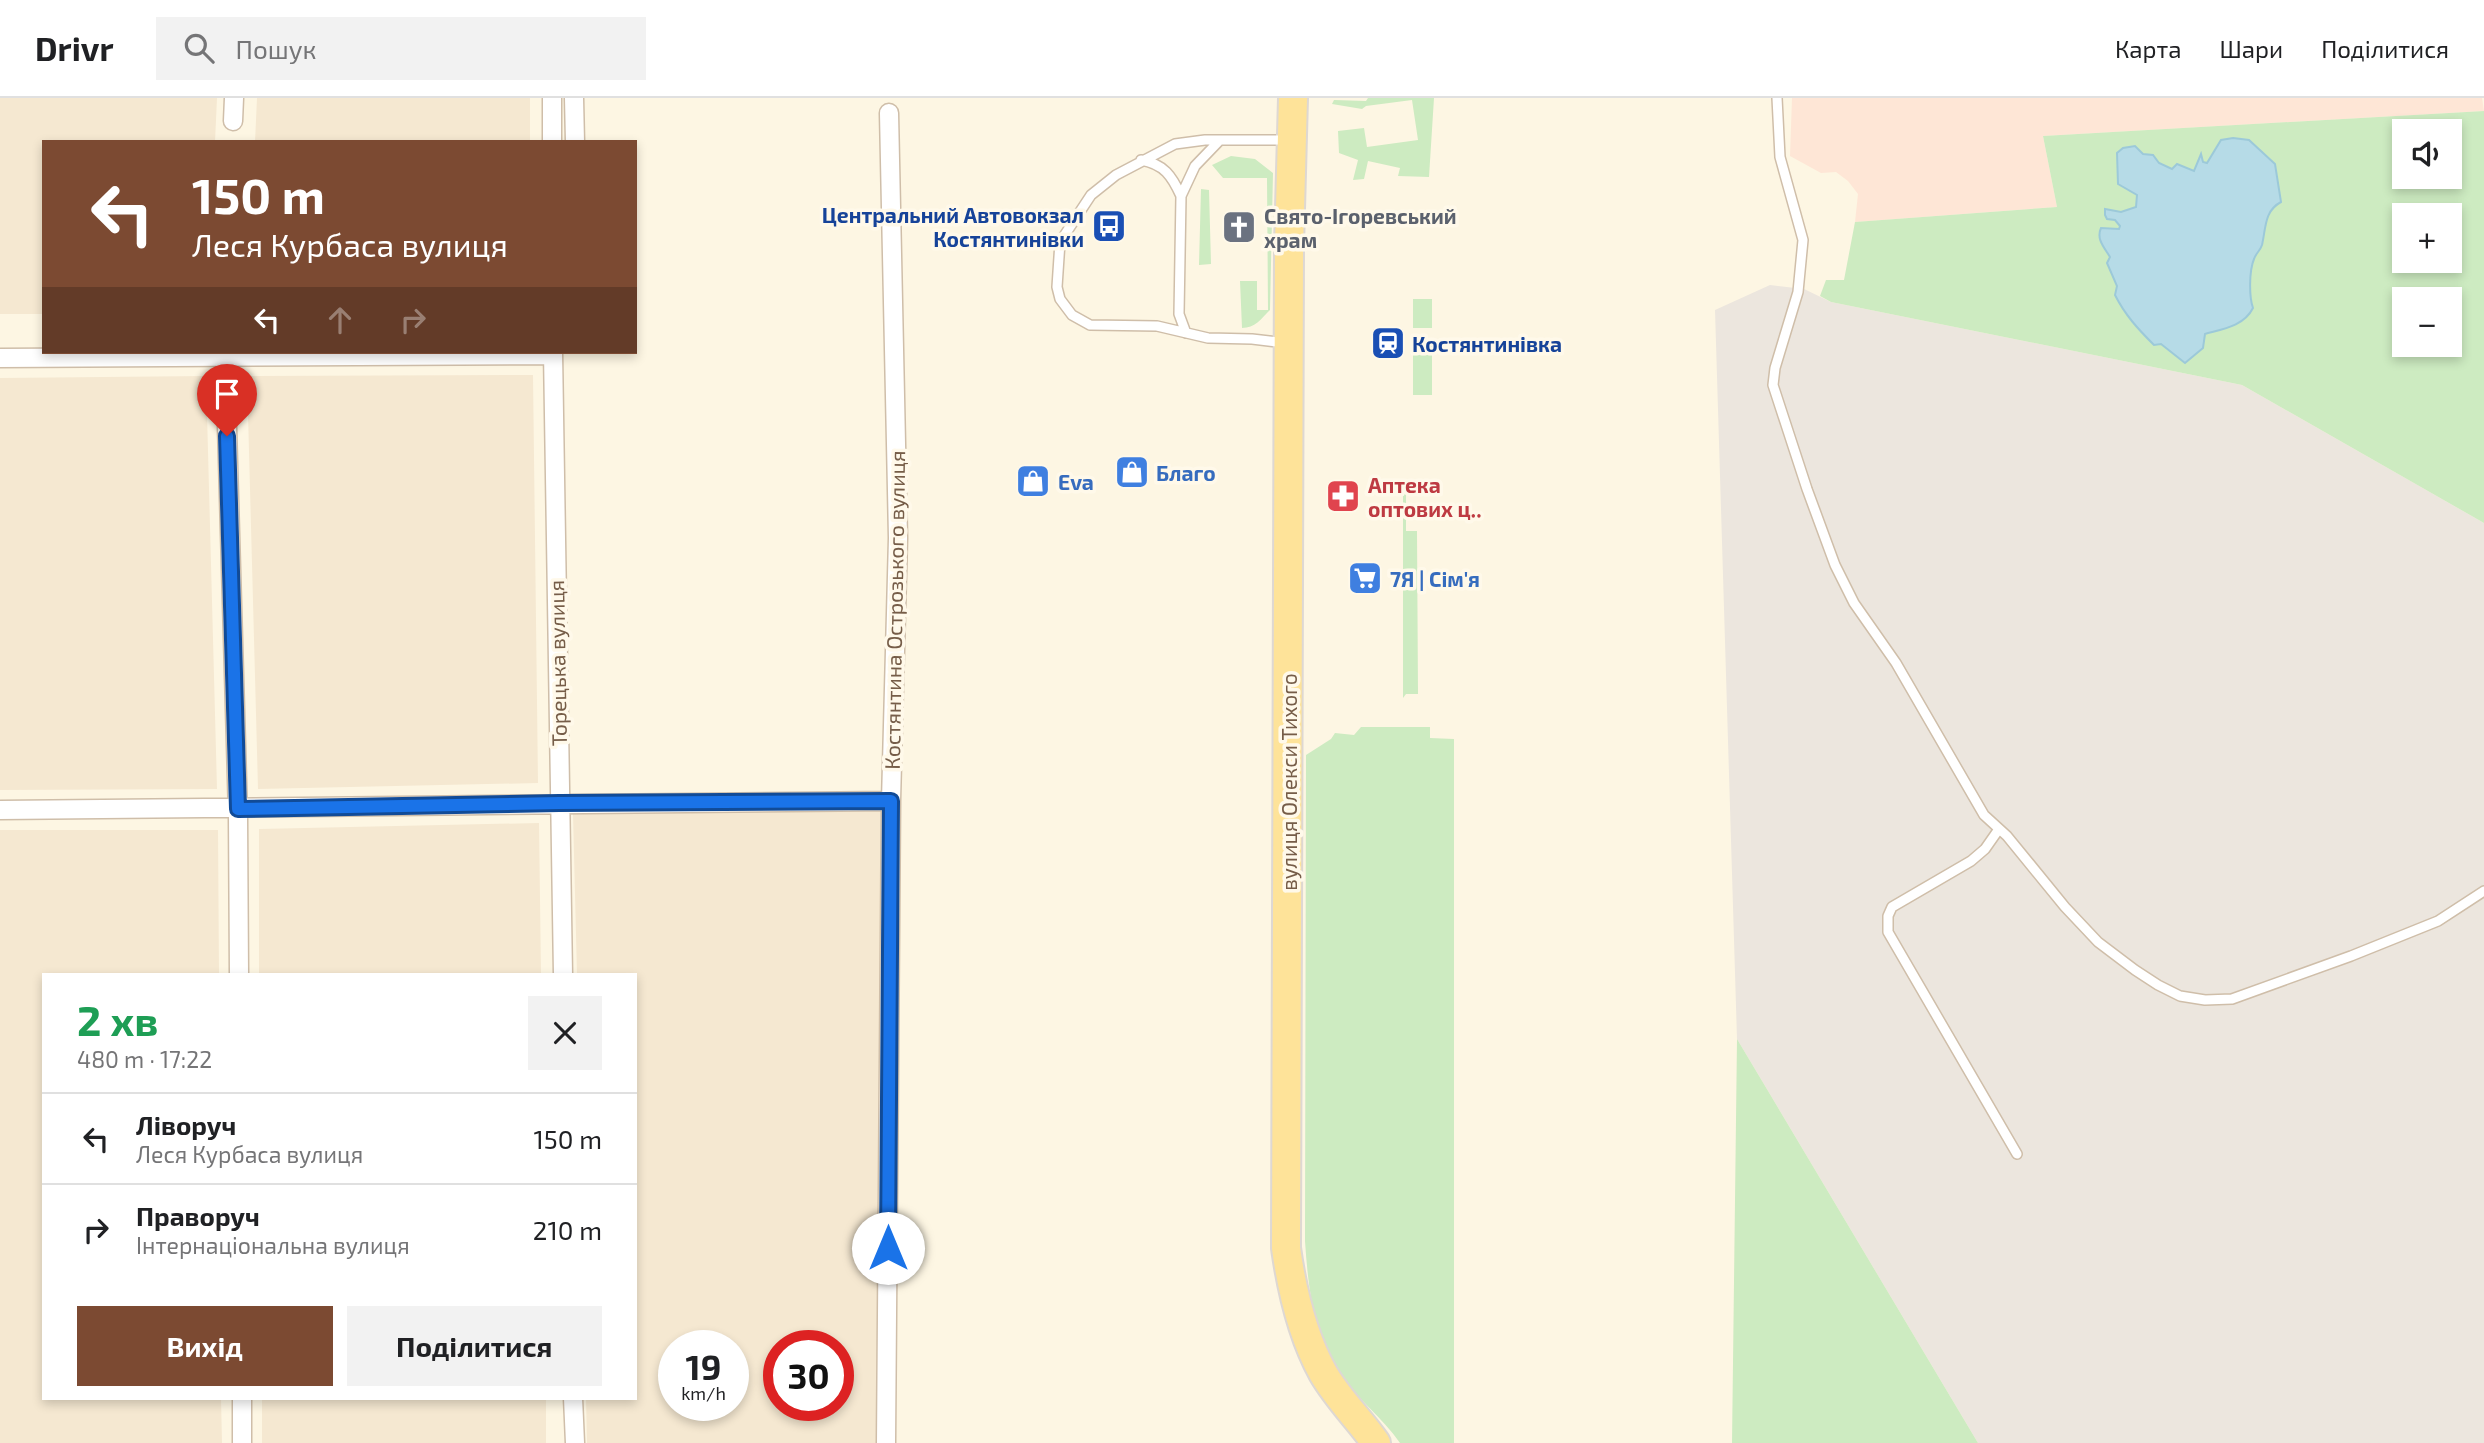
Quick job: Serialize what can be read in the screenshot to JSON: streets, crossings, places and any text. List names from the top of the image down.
{
  "streets": {
    "main road": ["вулиця Олекси Тихого"],
    "street": ["Костянтина Острозького вулиця", "Торецька вулиця"]
  },
  "places": {
    "bus stop": ["Центральний Автовокзал Костянтинівки"],
    "church": ["Свято-Ігоревський храм"],
    "station": ["Костянтинівка"],
    "shop": ["Благо", "Eva"],
    "pharmacy": ["Аптека оптових ц‥"],
    "supermarket": ["7Я | Сім'я"]
  },
  "page": {
    "header": "Drivr",
    "search": "Пошук",
    "nav": ["Карта", "Шари", "Поділитися"],
    "map_buttons": ["+", "−"],
    "turn": ["150 m", "Леся Курбаса вулиця"],
    "heading": ["2 хв", "480 m · 17:22"],
    "list": [
      {
        "name": "Ліворуч",
        "note": "Леся Курбаса вулиця",
        "value": "150 m"
      },
      {
        "name": "Праворуч",
        "note": "Інтернаціональна вулиця",
        "value": "210 m"
      }
    ],
    "buttons": ["Вихід", "Поділитися"],
    "speed": "19 km/h",
    "limit": "30"
  }
}
